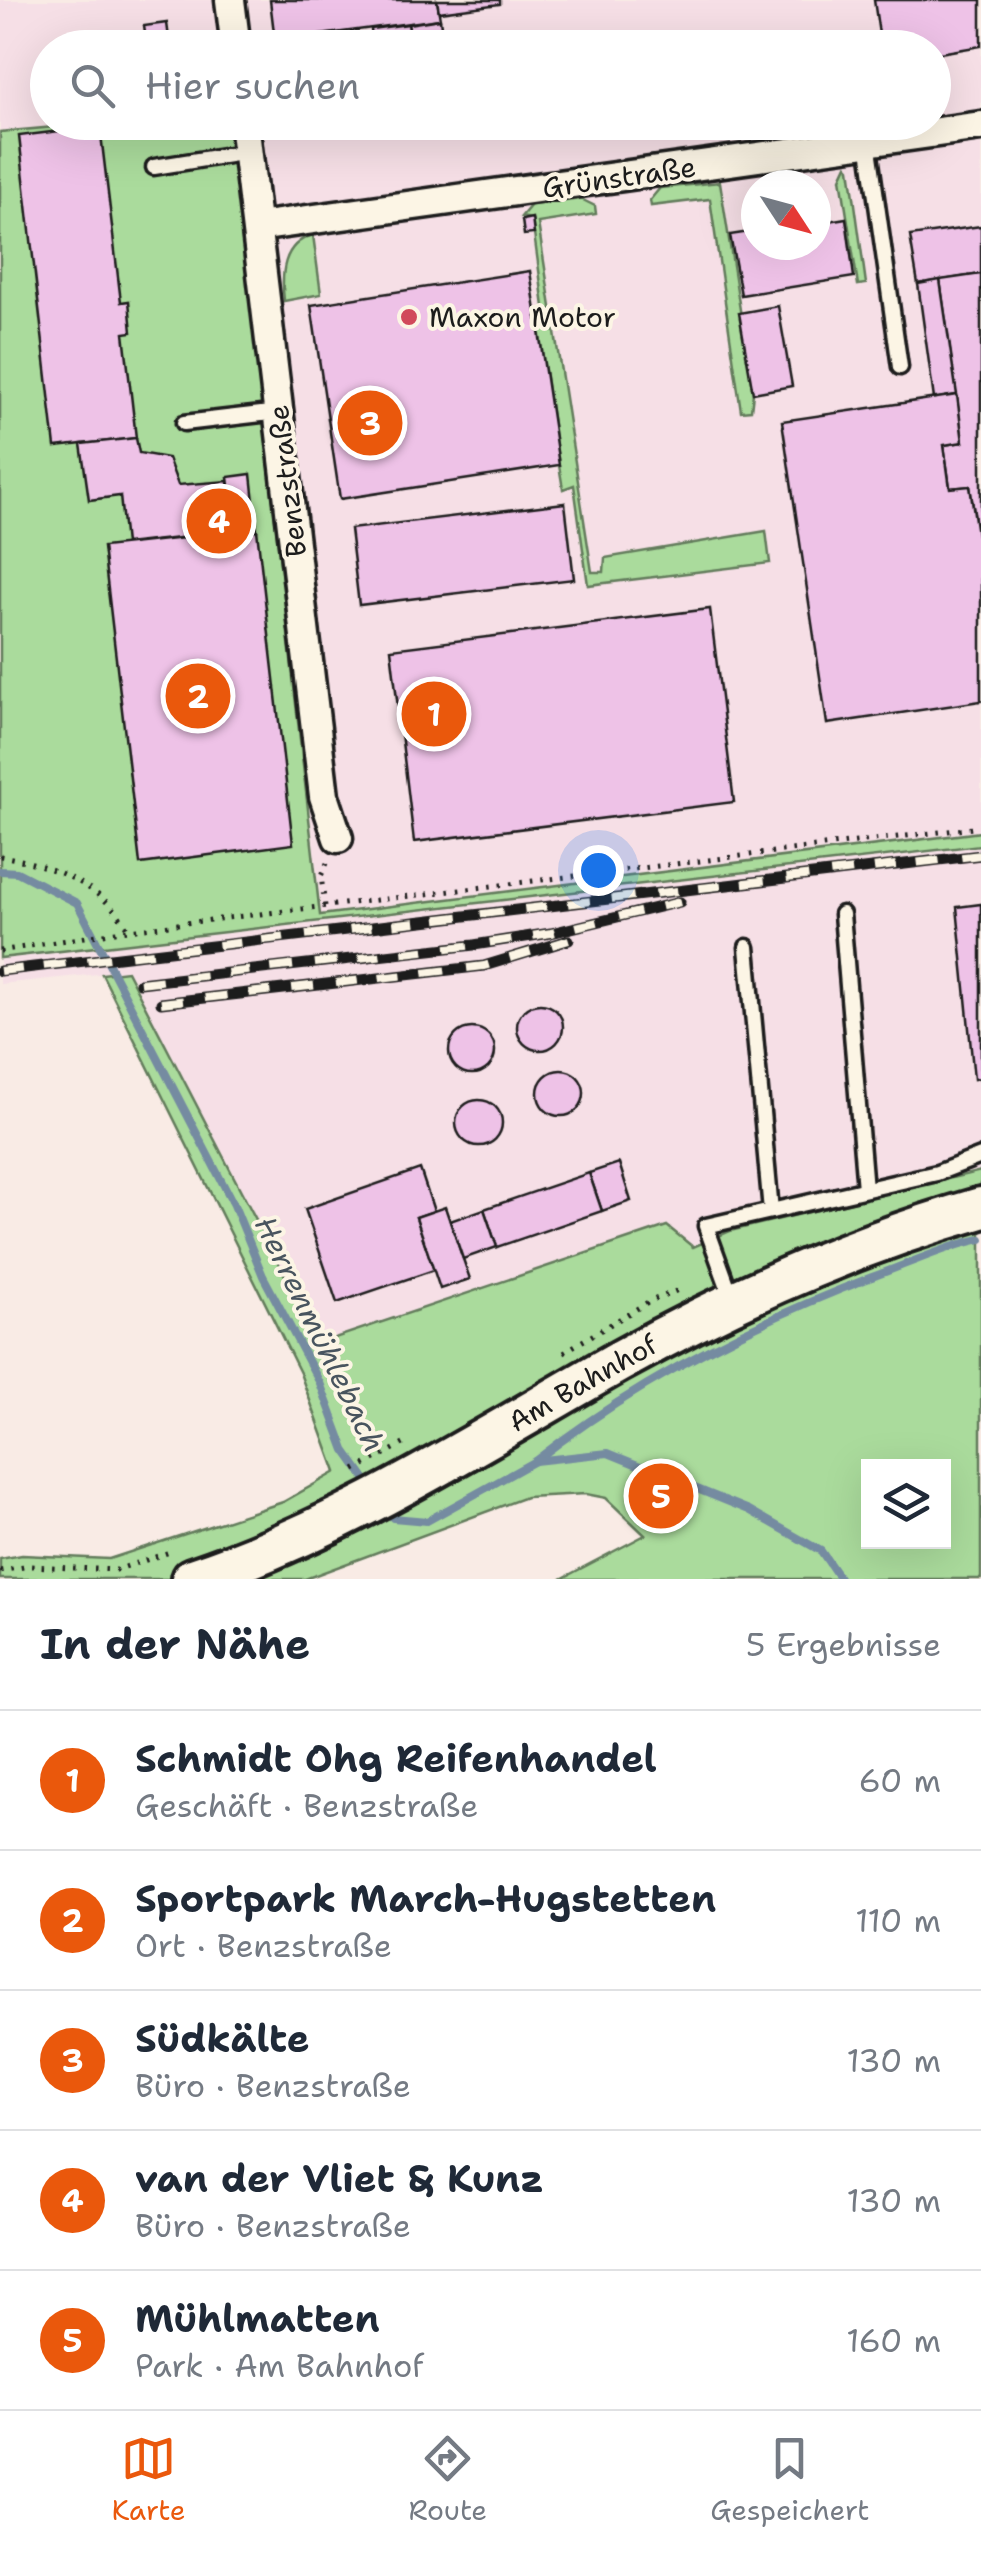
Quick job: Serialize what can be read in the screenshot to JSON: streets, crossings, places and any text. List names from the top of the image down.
{
  "streets": {
    "main road": ["Am Bahnhof"],
    "street": ["Grünstraße", "Benzstraße"]
  },
  "crossings": [
    ["Grünstraße", "Benzstraße"]
  ],
  "water": ["Herrenmühlebach"],
  "places": ["Maxon Motor"],
  "north": "bottom right",
  "page": {
    "search": "Hier suchen",
    "pins": [
      "3",
      "4",
      "2",
      "1",
      "5"
    ],
    "heading": ["In der Nähe", "5 Ergebnisse"],
    "list": [
      {
        "mark": "1",
        "name": "Schmidt Ohg Reifenhandel",
        "note": "Geschäft · Benzstraße",
        "value": "60 m"
      },
      {
        "mark": "2",
        "name": "Sportpark March-Hugstetten",
        "note": "Ort · Benzstraße",
        "value": "110 m"
      },
      {
        "mark": "3",
        "name": "Südkälte",
        "note": "Büro · Benzstraße",
        "value": "130 m"
      },
      {
        "mark": "4",
        "name": "van der Vliet & Kunz",
        "note": "Büro · Benzstraße",
        "value": "130 m"
      },
      {
        "mark": "5",
        "name": "Mühlmatten",
        "note": "Park · Am Bahnhof",
        "value": "160 m"
      }
    ],
    "nav": ["Karte", "Route", "Gespeichert"]
  }
}
